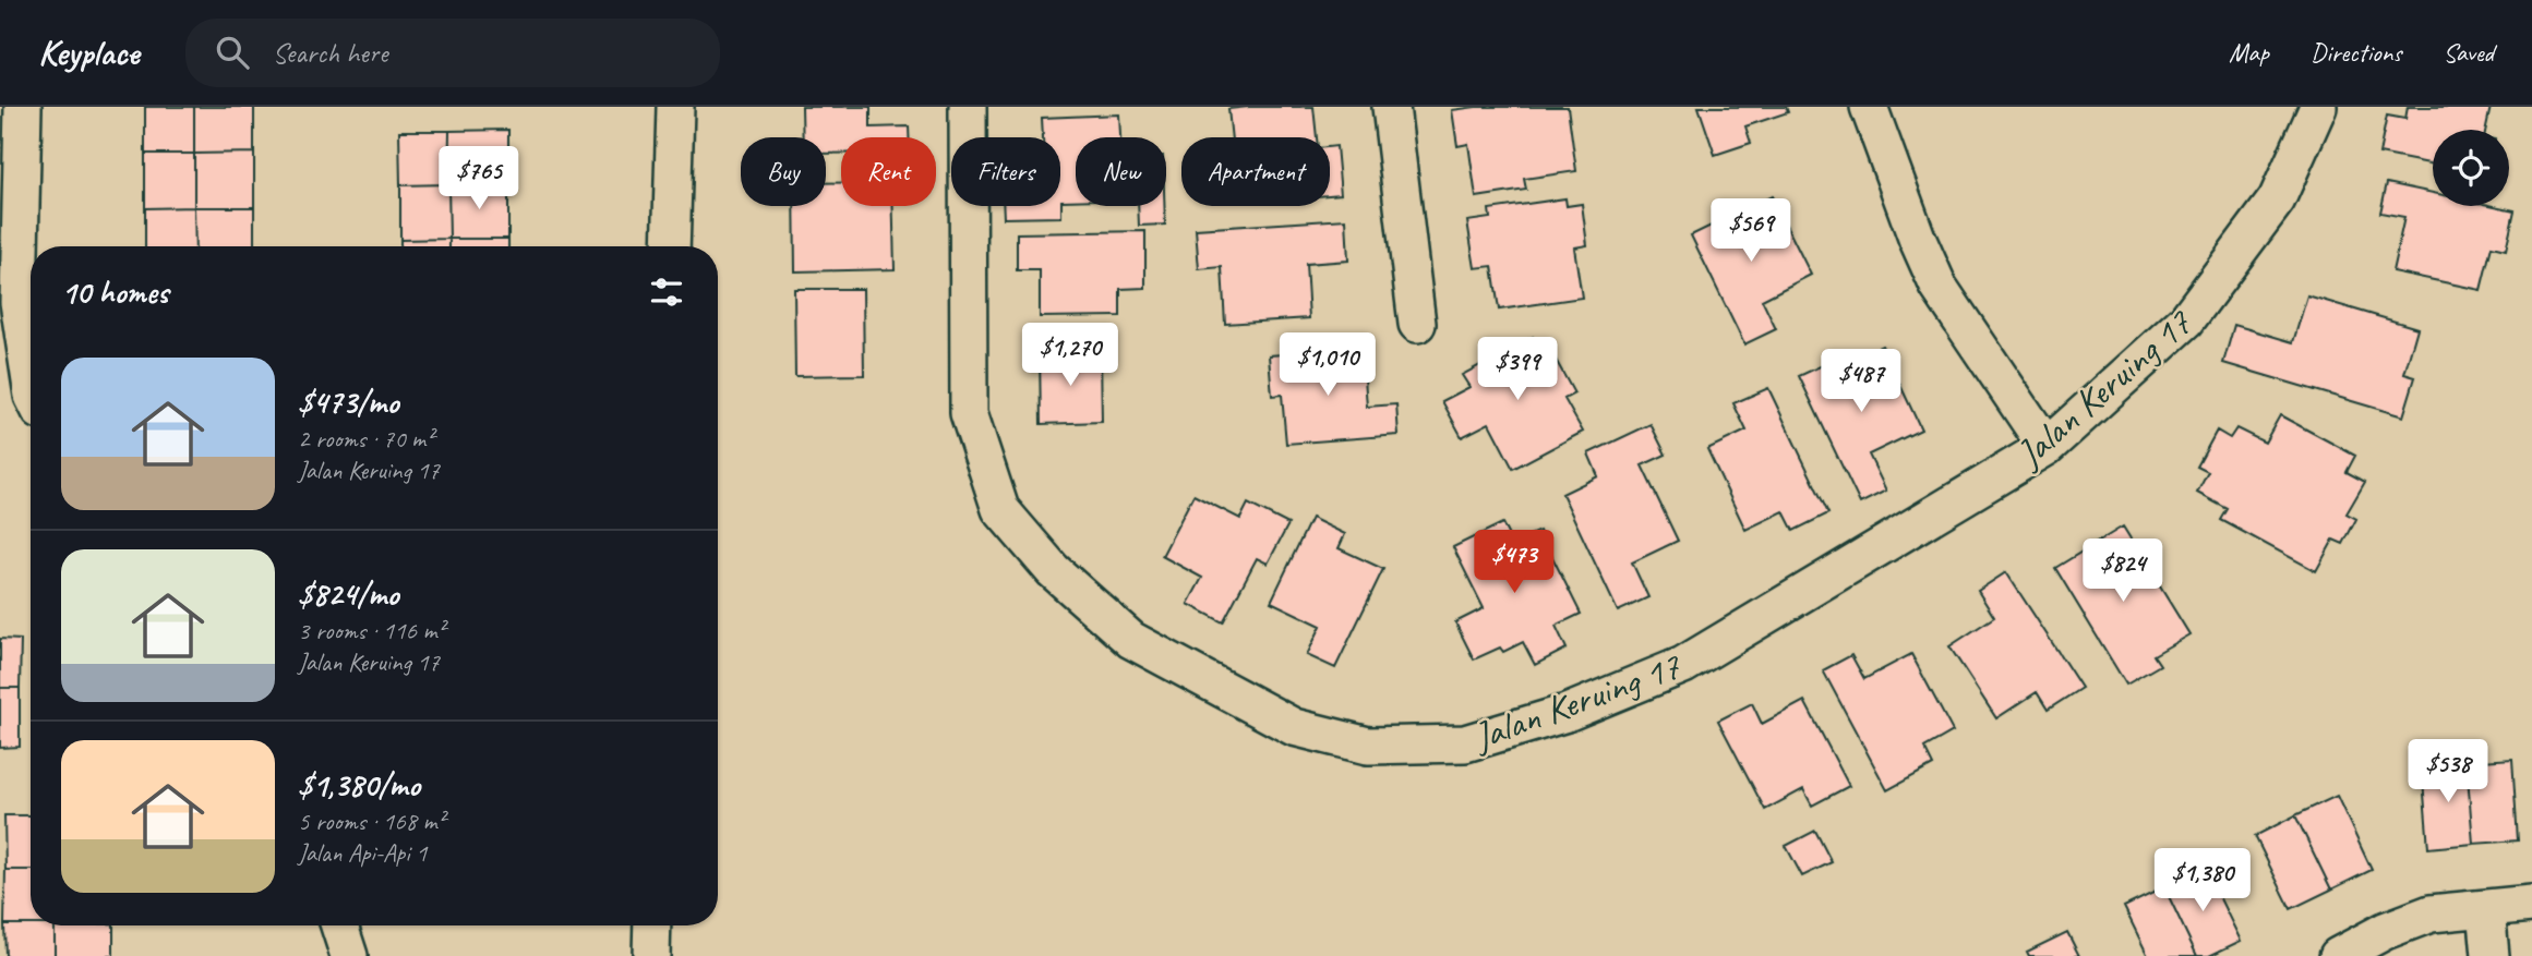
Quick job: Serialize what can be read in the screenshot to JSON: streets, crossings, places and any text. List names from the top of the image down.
{
  "streets": {
    "street": ["Jalan Keruing 17"]
  },
  "page": {
    "header": "Keyplace",
    "search": "Search here",
    "nav": ["Map", "Directions", "Saved"],
    "chip": [
      "Buy",
      "Rent",
      "Filters",
      "New",
      "Apartment"
    ],
    "price": [
      "$765",
      "$569",
      "$1,270",
      "$1,010",
      "$399",
      "$487",
      "$473",
      "$824",
      "$538",
      "$1,380"
    ],
    "heading": "10 homes",
    "list": [
      {
        "name": "$473/mo",
        "note": "2 rooms · 70 m² · Jalan Keruing 17"
      },
      {
        "name": "$824/mo",
        "note": "3 rooms · 116 m² · Jalan Keruing 17"
      },
      {
        "name": "$1,380/mo",
        "note": "5 rooms · 168 m² · Jalan Api-Api 1"
      }
    ]
  }
}
